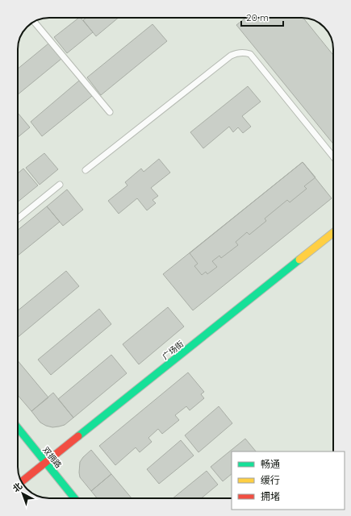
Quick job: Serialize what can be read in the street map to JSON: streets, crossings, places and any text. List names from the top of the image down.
{
  "streets": {
    "street": ["广场街", "双拥路"]
  },
  "crossings": [
    ["广场街", "双拥路"]
  ],
  "legend": ["畅通", "缓行", "拥堵"],
  "scale_bar": "20 m",
  "north": "top left"
}
